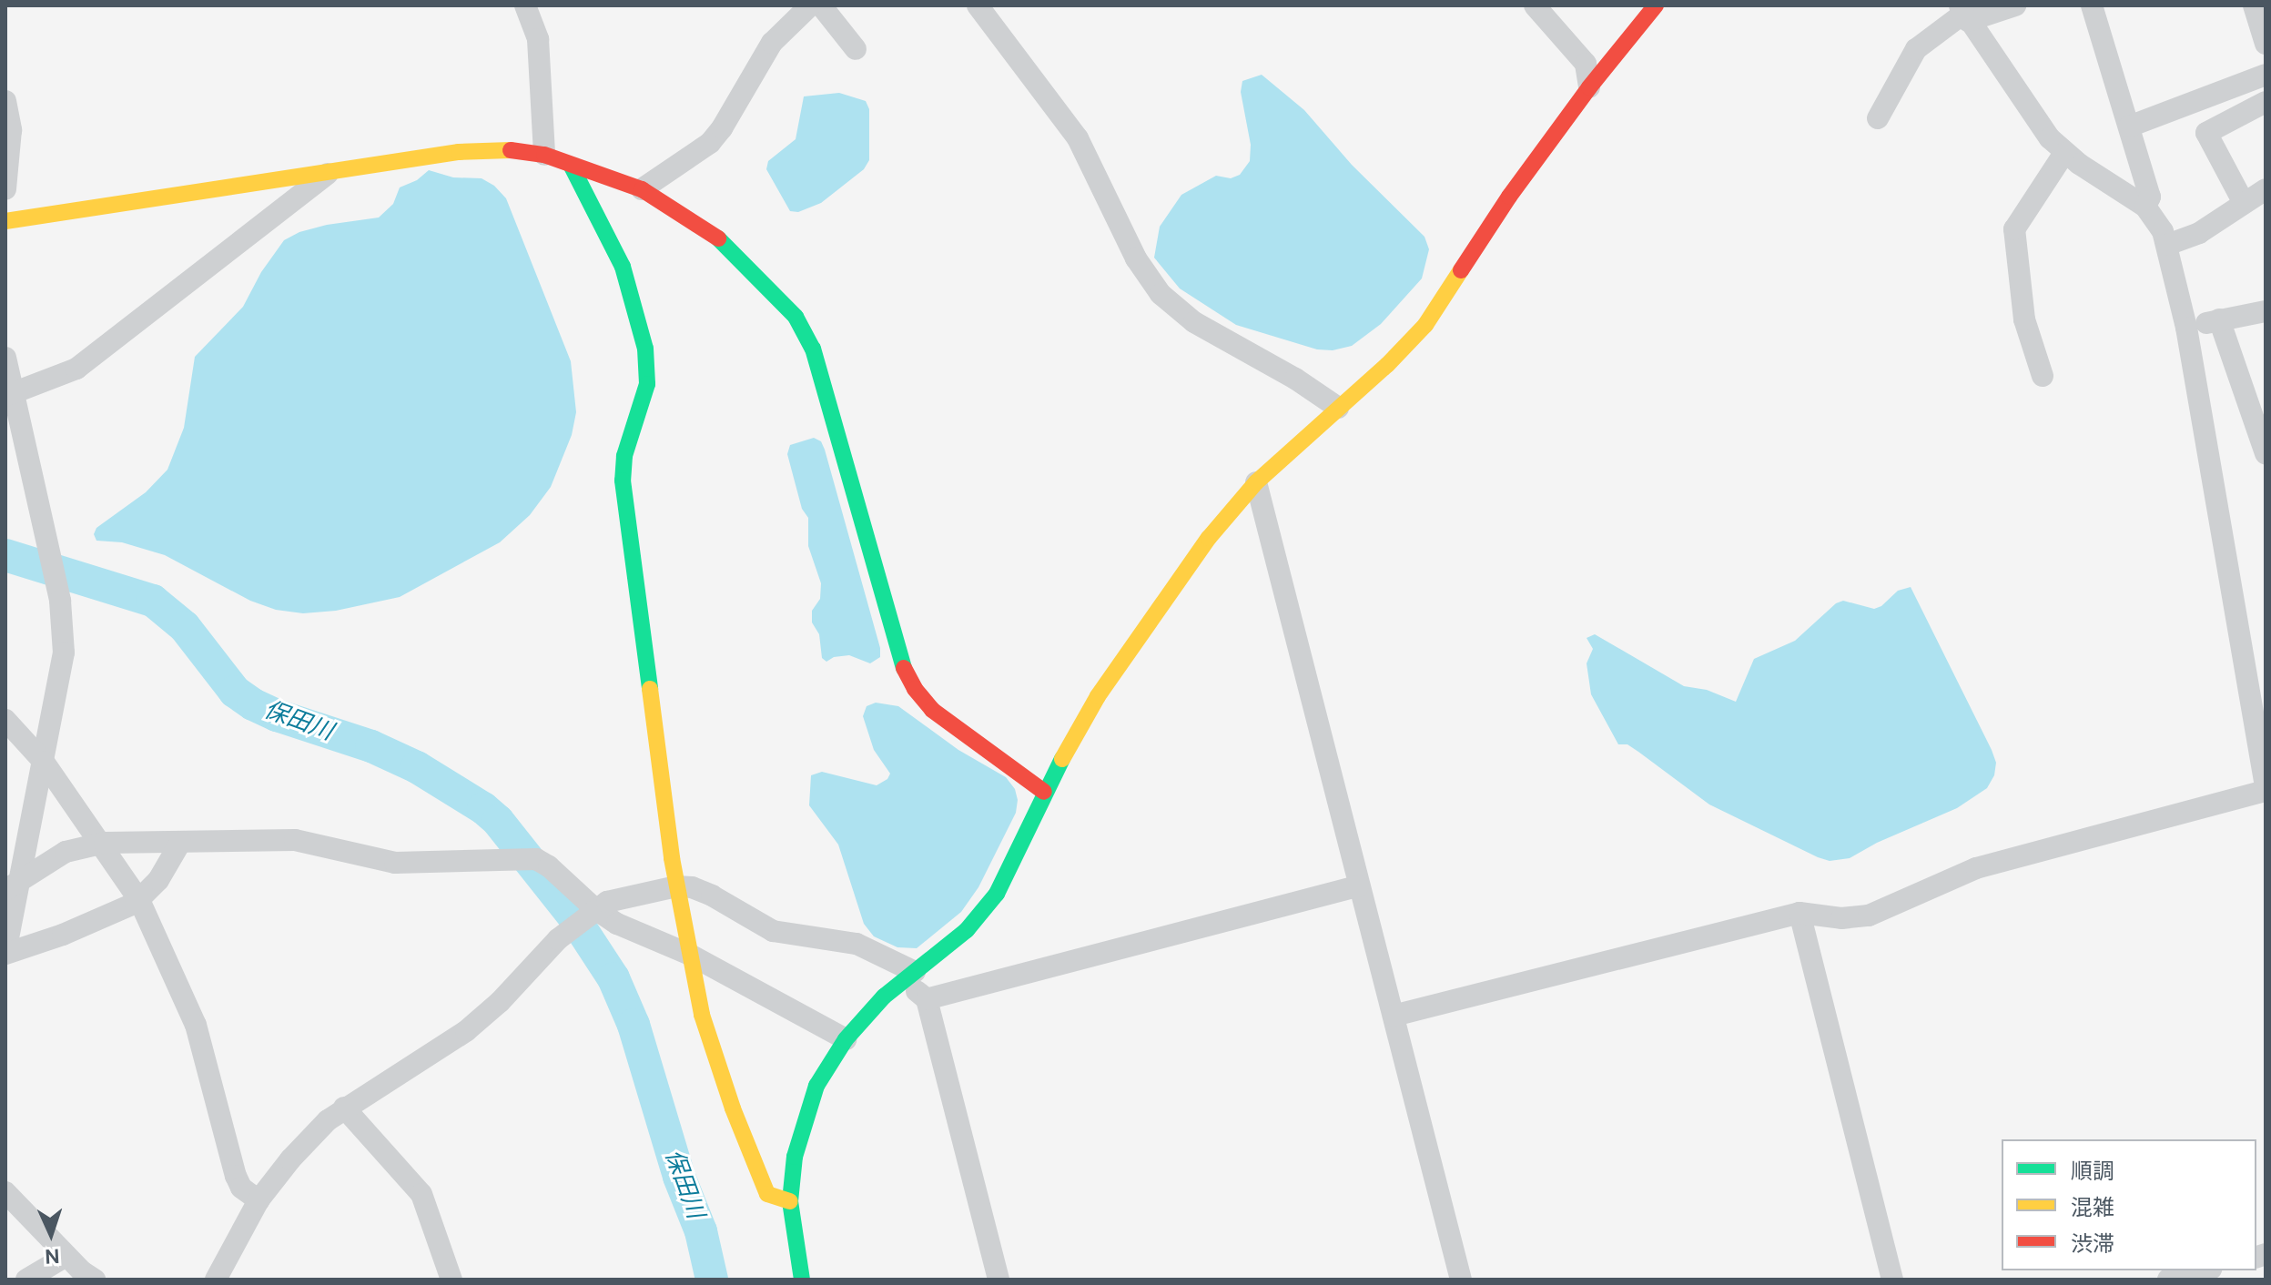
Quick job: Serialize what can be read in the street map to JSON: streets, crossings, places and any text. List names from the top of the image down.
{
  "water": ["保田川"],
  "legend": ["順調", "混雑", "渋滞"],
  "north": "bottom"
}
